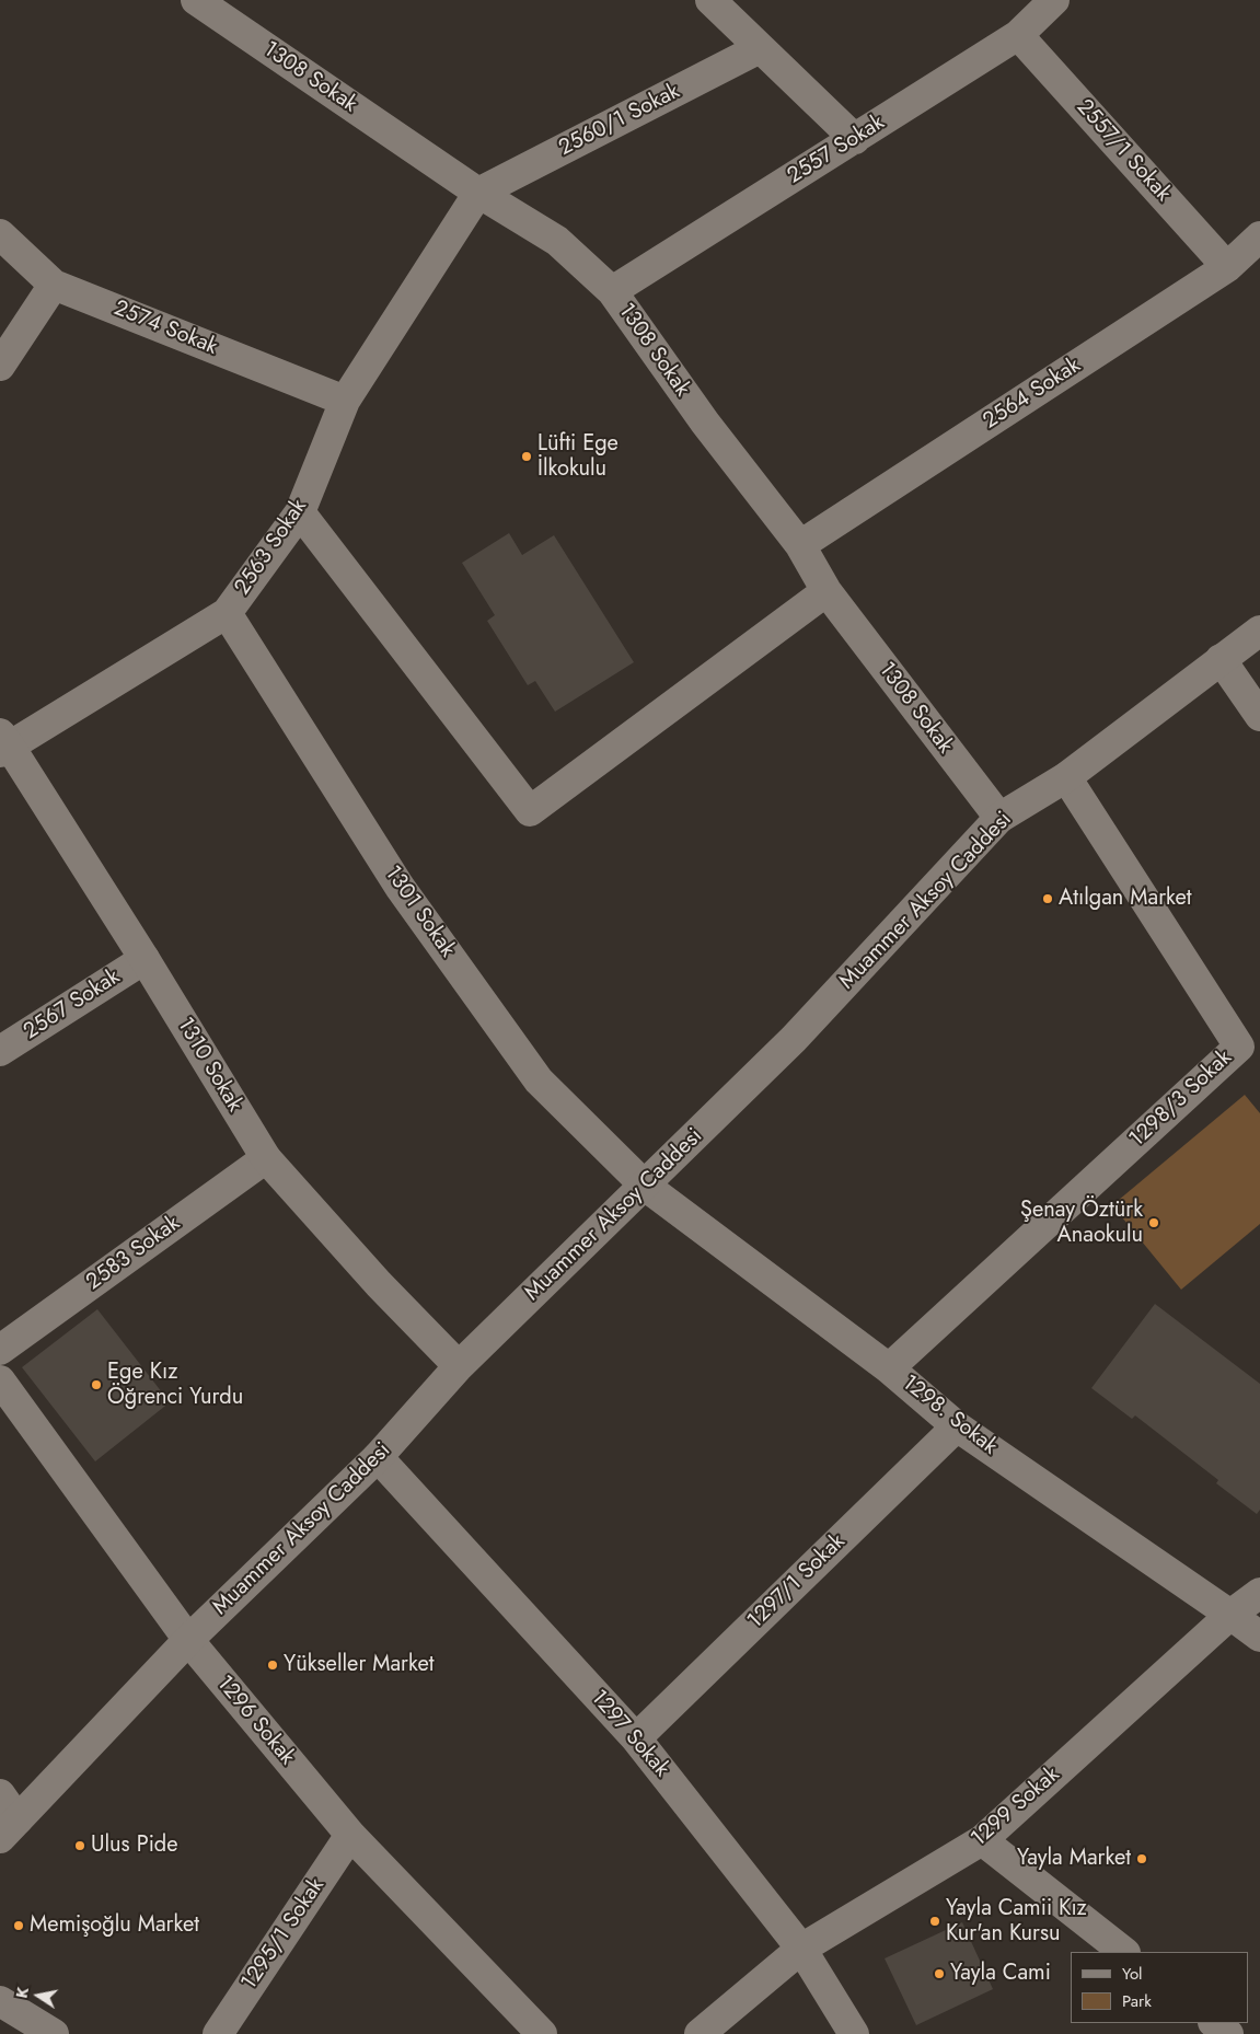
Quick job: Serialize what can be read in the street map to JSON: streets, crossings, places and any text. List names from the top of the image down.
{
  "streets": {
    "street": [
      "1308 Sokak",
      "2560/1 Sokak",
      "2557 Sokak",
      "2557/1 Sokak",
      "2574 Sokak",
      "2564 Sokak",
      "2563 Sokak",
      "Muammer Aksoy Caddesi",
      "1301 Sokak",
      "2567 Sokak",
      "1310 Sokak",
      "1298/3 Sokak",
      "2583 Sokak",
      "1298. Sokak",
      "1297/1 Sokak",
      "1296 Sokak",
      "1297 Sokak",
      "1299 Sokak",
      "1295/1 Sokak"
    ]
  },
  "crossings": [
    ["1308 Sokak", "2560/1 Sokak"],
    ["1308 Sokak", "2557 Sokak"],
    ["1308 Sokak", "2564 Sokak"],
    ["1308 Sokak", "2563 Sokak"],
    ["1308 Sokak", "Muammer Aksoy Caddesi"],
    ["2560/1 Sokak", "2563 Sokak"],
    ["2557 Sokak", "2557/1 Sokak"],
    ["2557/1 Sokak", "2564 Sokak"],
    ["2574 Sokak", "2563 Sokak"],
    ["2563 Sokak", "1301 Sokak"],
    ["2563 Sokak", "1310 Sokak"],
    ["Muammer Aksoy Caddesi", "1301 Sokak"],
    ["Muammer Aksoy Caddesi", "1310 Sokak"],
    ["Muammer Aksoy Caddesi", "1298/3 Sokak"],
    ["Muammer Aksoy Caddesi", "1298. Sokak"],
    ["Muammer Aksoy Caddesi", "1296 Sokak"],
    ["Muammer Aksoy Caddesi", "1297 Sokak"],
    ["1301 Sokak", "1298. Sokak"],
    ["2567 Sokak", "1310 Sokak"],
    ["1310 Sokak", "2583 Sokak"],
    ["1298/3 Sokak", "1298. Sokak"],
    ["1298. Sokak", "1297/1 Sokak"],
    ["1298. Sokak", "1299 Sokak"],
    ["1297/1 Sokak", "1297 Sokak"],
    ["1296 Sokak", "1295/1 Sokak"],
    ["1297 Sokak", "1299 Sokak"]
  ],
  "places": [
    "Lüfti Ege İlkokulu",
    "Atılgan Market",
    "Şenay Öztürk Anaokulu",
    "Ege Kız Öğrenci Yurdu",
    "Yükseller Market",
    "Ulus Pide",
    "Yayla Market",
    "Yayla Camii Kız Kur'an Kursu",
    "Memişoğlu Market",
    "Yayla Cami"
  ],
  "legend": ["Yol", "Park"],
  "north": "left"
}
